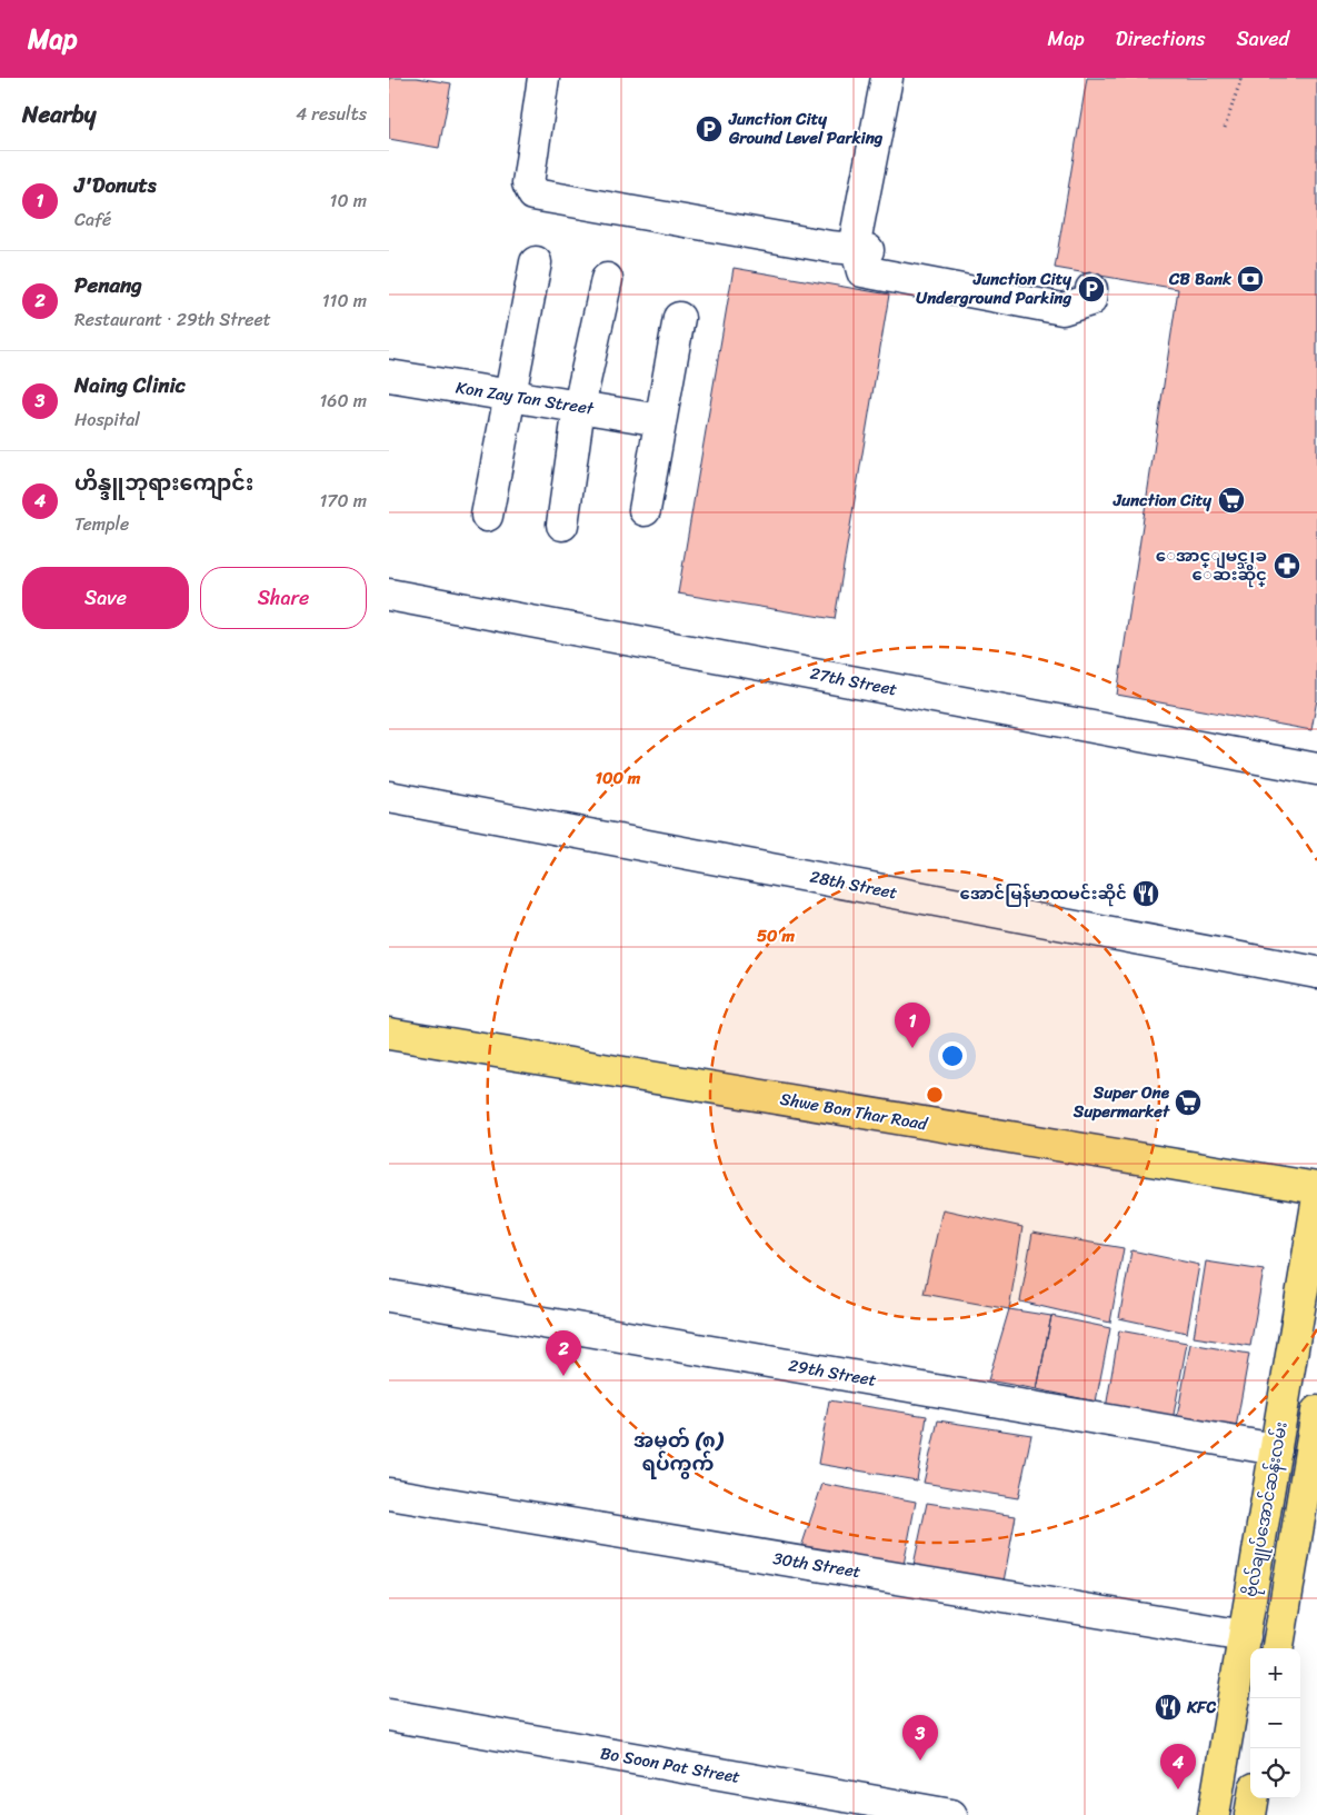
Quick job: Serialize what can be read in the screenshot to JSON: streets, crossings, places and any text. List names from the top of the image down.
{
  "streets": {
    "main road": ["Shwe Bon Thar Road", "ဗိုလ်ချုပ်အောင်ဆန်းလမ်း"],
    "street": [
      "Kon Zay Tan Street",
      "27th Street",
      "28th Street",
      "29th Street",
      "30th Street",
      "Bo Soon Pat Street"
    ]
  },
  "crossings": [
    ["29th Street", "ဗိုလ်ချုပ်အောင်ဆန်းလမ်း"],
    ["ဗိုလ်ချုပ်အောင်ဆန်းလမ်း", "30th Street"]
  ],
  "districts": ["အမှတ် (၈) ရပ်ကွက်"],
  "places": {
    "parking": ["Junction City Ground Level Parking", "Junction City Underground Parking"],
    "bank": ["CB Bank"],
    "supermarket": ["Junction City", "Super One Supermarket"],
    "pharmacy": ["ေအာင္ျမင္သုခ ေဆးဆိုင္"],
    "restaurant": ["အောင်မြန်မာထမင်းဆိုင်", "KFC"]
  },
  "page": {
    "header": "Map",
    "nav": ["Map", "Directions", "Saved"],
    "heading": ["Nearby", "4 results"],
    "list": [
      {
        "mark": "1",
        "name": "J'Donuts",
        "note": "Café",
        "value": "10 m"
      },
      {
        "mark": "2",
        "name": "Penang",
        "note": "Restaurant · 29th Street",
        "value": "110 m"
      },
      {
        "mark": "3",
        "name": "Naing Clinic",
        "note": "Hospital",
        "value": "160 m"
      },
      {
        "mark": "4",
        "name": "ဟိန္ဒူဘုရားကျောင်း",
        "note": "Temple",
        "value": "170 m"
      }
    ],
    "buttons": ["Save", "Share"],
    "pins": [
      "1",
      "2",
      "3",
      "4"
    ],
    "map_buttons": ["+", "−"]
  },
  "rings": ["100 m", "50 m"]
}
